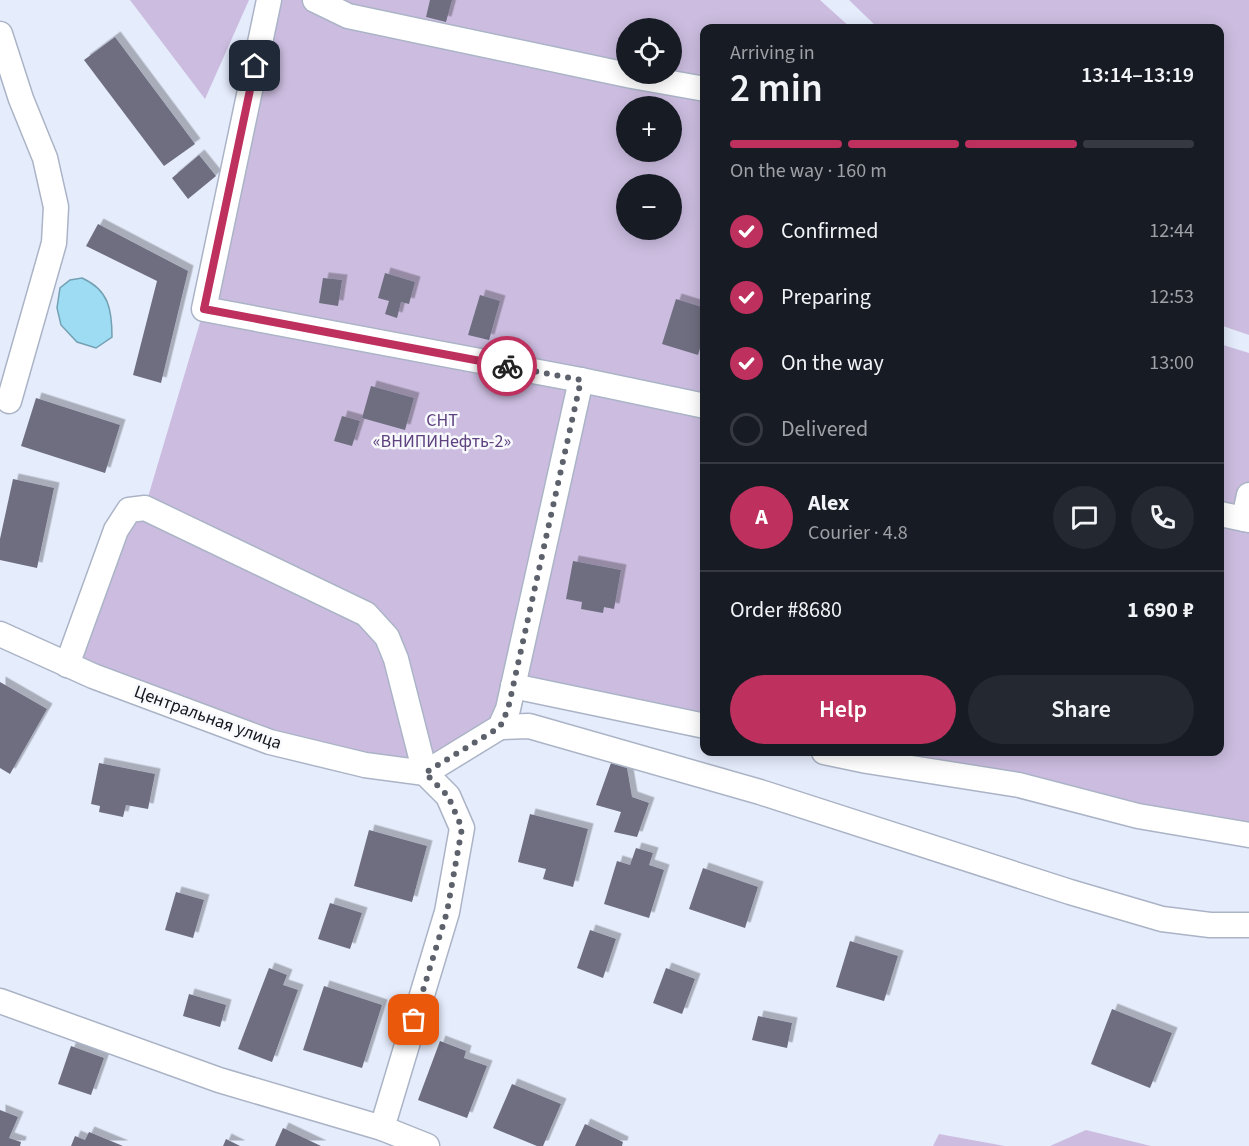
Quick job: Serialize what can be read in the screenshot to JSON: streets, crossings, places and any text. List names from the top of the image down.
{
  "streets": {
    "street": ["Центральная улица"]
  },
  "parks": ["СНТ «ВНИПИНефть-2»"],
  "page": {
    "map_buttons": ["+", "−"],
    "heading": ["2 min", "Arriving in", "13:14–13:19"],
    "panel": [
      "Alex",
      "Courier · 4.8",
      "Order #8680",
      "1 690 ₽"
    ],
    "bar": "On the way · 160 m",
    "list": [
      ["Confirmed", "12:44"],
      ["Preparing", "12:53"],
      ["On the way", "13:00"],
      "Delivered"
    ],
    "round": "A",
    "buttons": ["Help", "Share"]
  }
}
